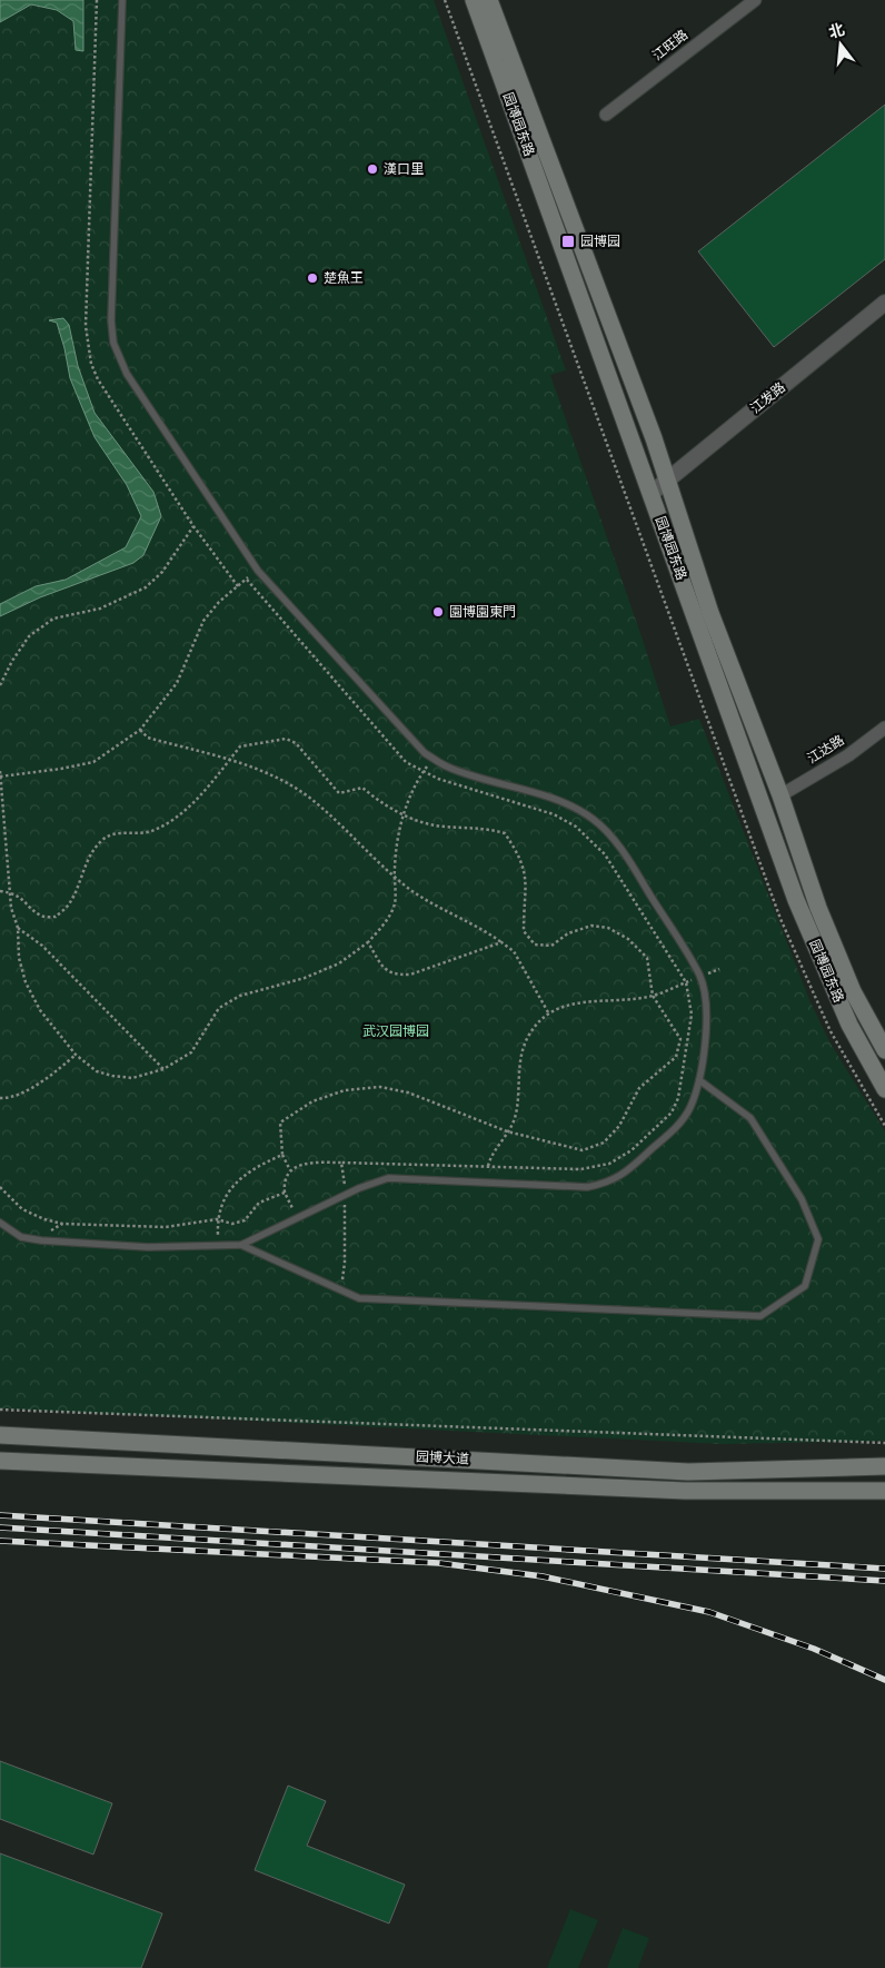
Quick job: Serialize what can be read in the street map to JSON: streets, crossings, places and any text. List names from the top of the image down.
{
  "streets": {
    "main road": ["园博园东路", "园博大道"],
    "street": ["江旺路", "江发路", "江达路"]
  },
  "crossings": [
    ["园博园东路", "江发路"],
    ["园博园东路", "江达路"]
  ],
  "parks": ["武汉园博园"],
  "places": {
    "other": ["漢口里", "楚魚王", "園博園東門"],
    "transit": ["园博园"]
  },
  "north": "top"
}
